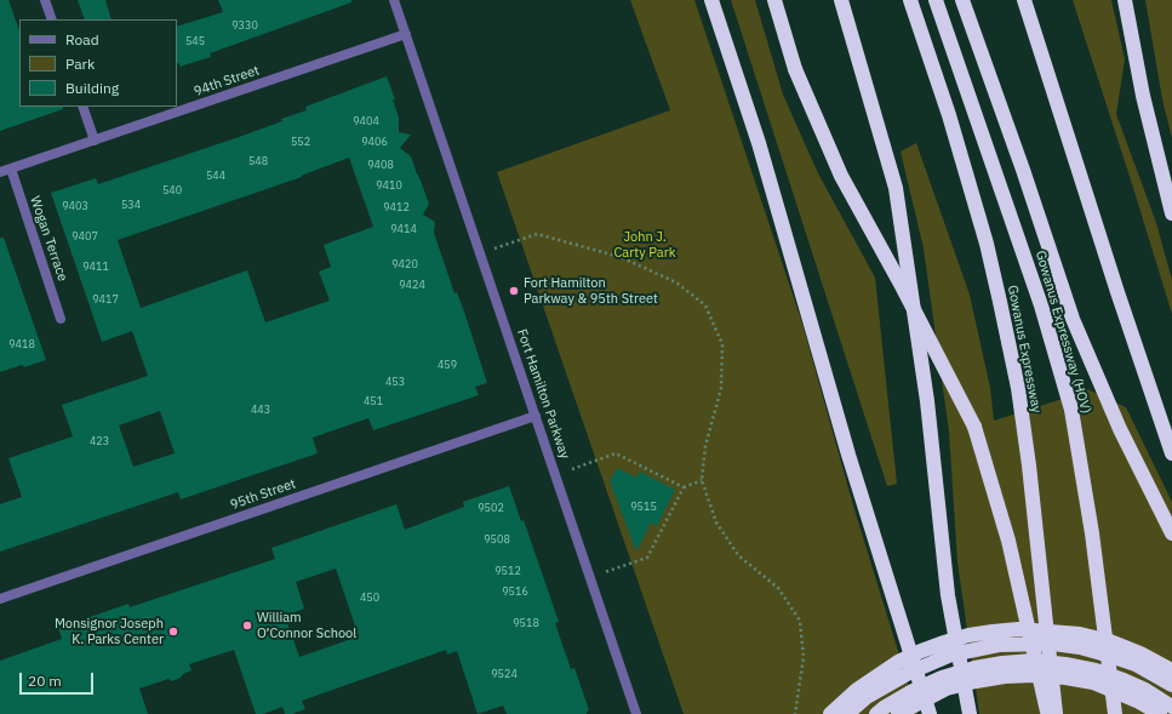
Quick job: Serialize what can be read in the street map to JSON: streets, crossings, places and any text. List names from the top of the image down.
{
  "streets": {
    "highway": ["Gowanus Expressway (HOV)", "Gowanus Expressway"],
    "street": [
      "94th Street",
      "Wogan Terrace",
      "Fort Hamilton Parkway",
      "95th Street"
    ]
  },
  "crossings": [
    ["94th Street", "Wogan Terrace"],
    ["94th Street", "Fort Hamilton Parkway"],
    ["Fort Hamilton Parkway", "95th Street"]
  ],
  "parks": ["John J. Carty Park"],
  "places": ["Fort Hamilton Parkway & 95th Street", "William O’Connor School", "Monsignor Joseph K. Parks Center"],
  "house_numbers": [
    "9330",
    "545",
    "9404",
    "552",
    "9406",
    "548",
    "9408",
    "544",
    "9410",
    "540",
    "534",
    "9403",
    "9412",
    "9414",
    "9407",
    "9420",
    "9411",
    "9424",
    "9417",
    "9418",
    "459",
    "453",
    "451",
    "443",
    "423",
    "9515",
    "9502",
    "9508",
    "9512",
    "9516",
    "450",
    "9518",
    "9524"
  ],
  "legend": ["Road", "Park", "Building"],
  "scale_bar": "20 m"
}
